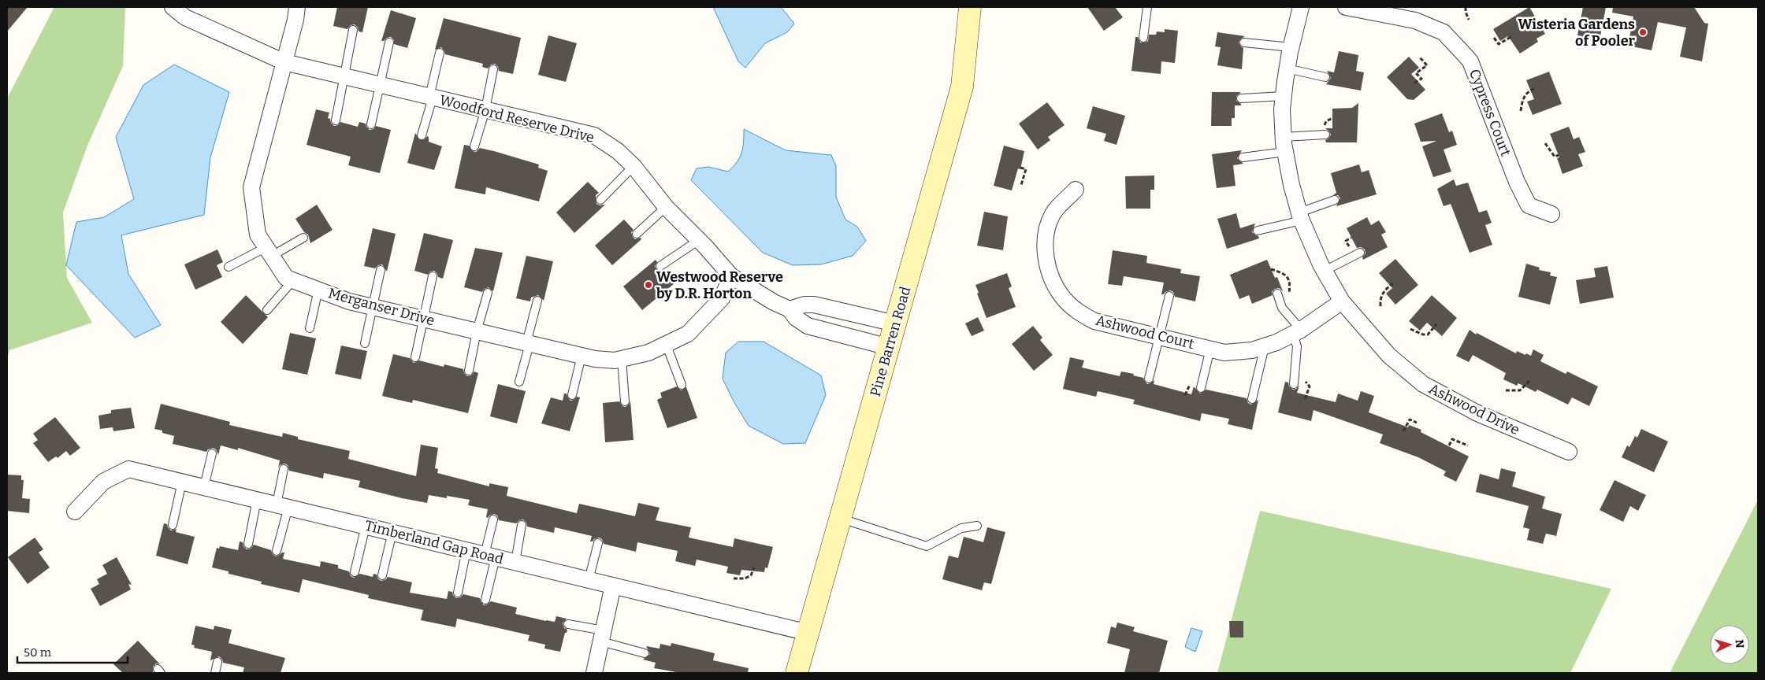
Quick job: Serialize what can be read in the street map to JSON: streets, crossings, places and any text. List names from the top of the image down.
{
  "streets": {
    "main road": ["Pine Barren Road"],
    "street": [
      "Cypress Court",
      "Woodford Reserve Drive",
      "Merganser Drive",
      "Ashwood Court",
      "Ashwood Drive",
      "Timberland Gap Road"
    ]
  },
  "crossings": [
    ["Woodford Reserve Drive", "Merganser Drive"],
    ["Woodford Reserve Drive", "Pine Barren Road"],
    ["Ashwood Court", "Ashwood Drive"],
    ["Pine Barren Road", "Timberland Gap Road"]
  ],
  "places": ["Wisteria Gardens of Pooler", "Westwood Reserve by D.R. Horton"],
  "scale_bar": "50 m",
  "north": "right"
}
